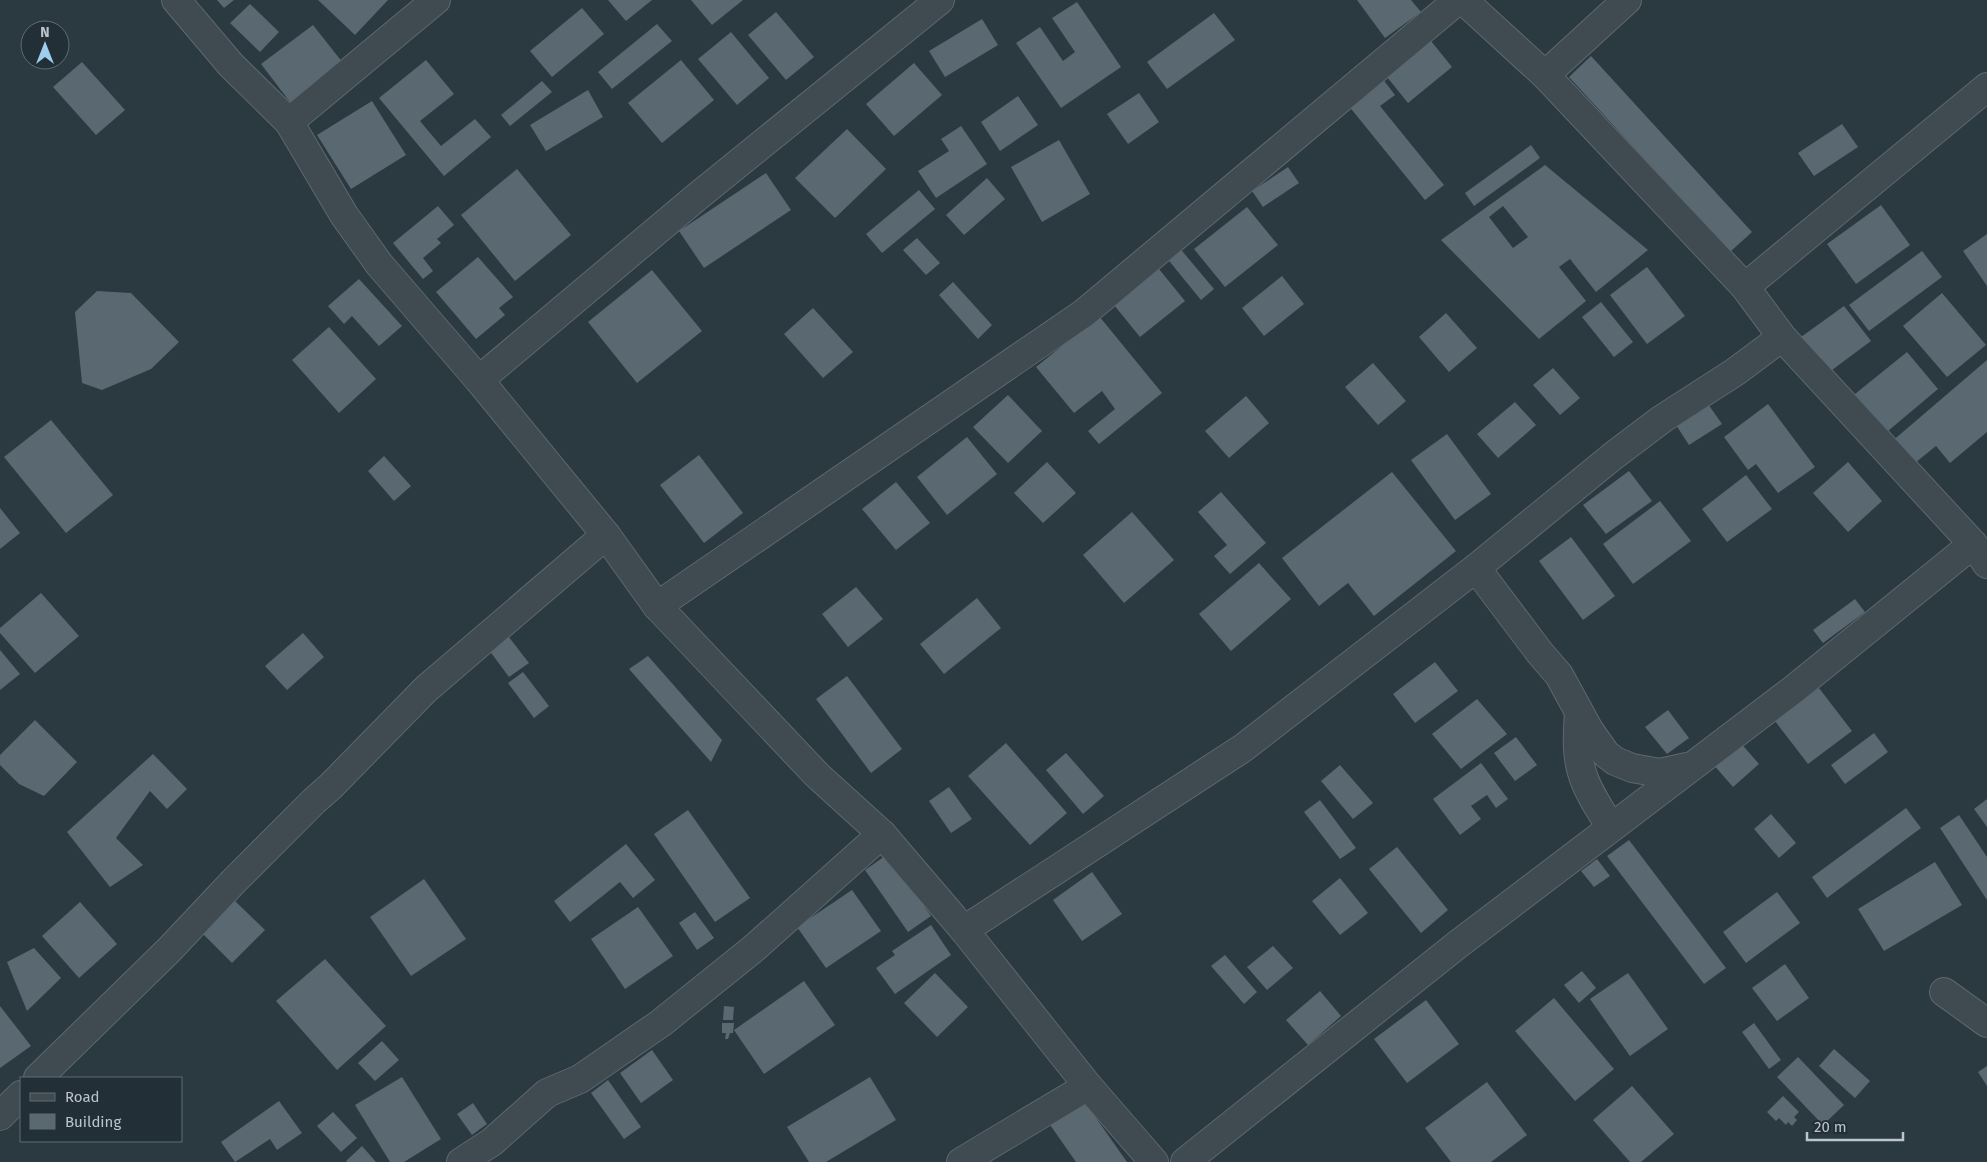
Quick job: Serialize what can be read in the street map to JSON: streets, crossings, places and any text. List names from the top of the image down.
{
  "legend": ["Road", "Building"],
  "scale_bar": "20 m",
  "north": "top"
}
